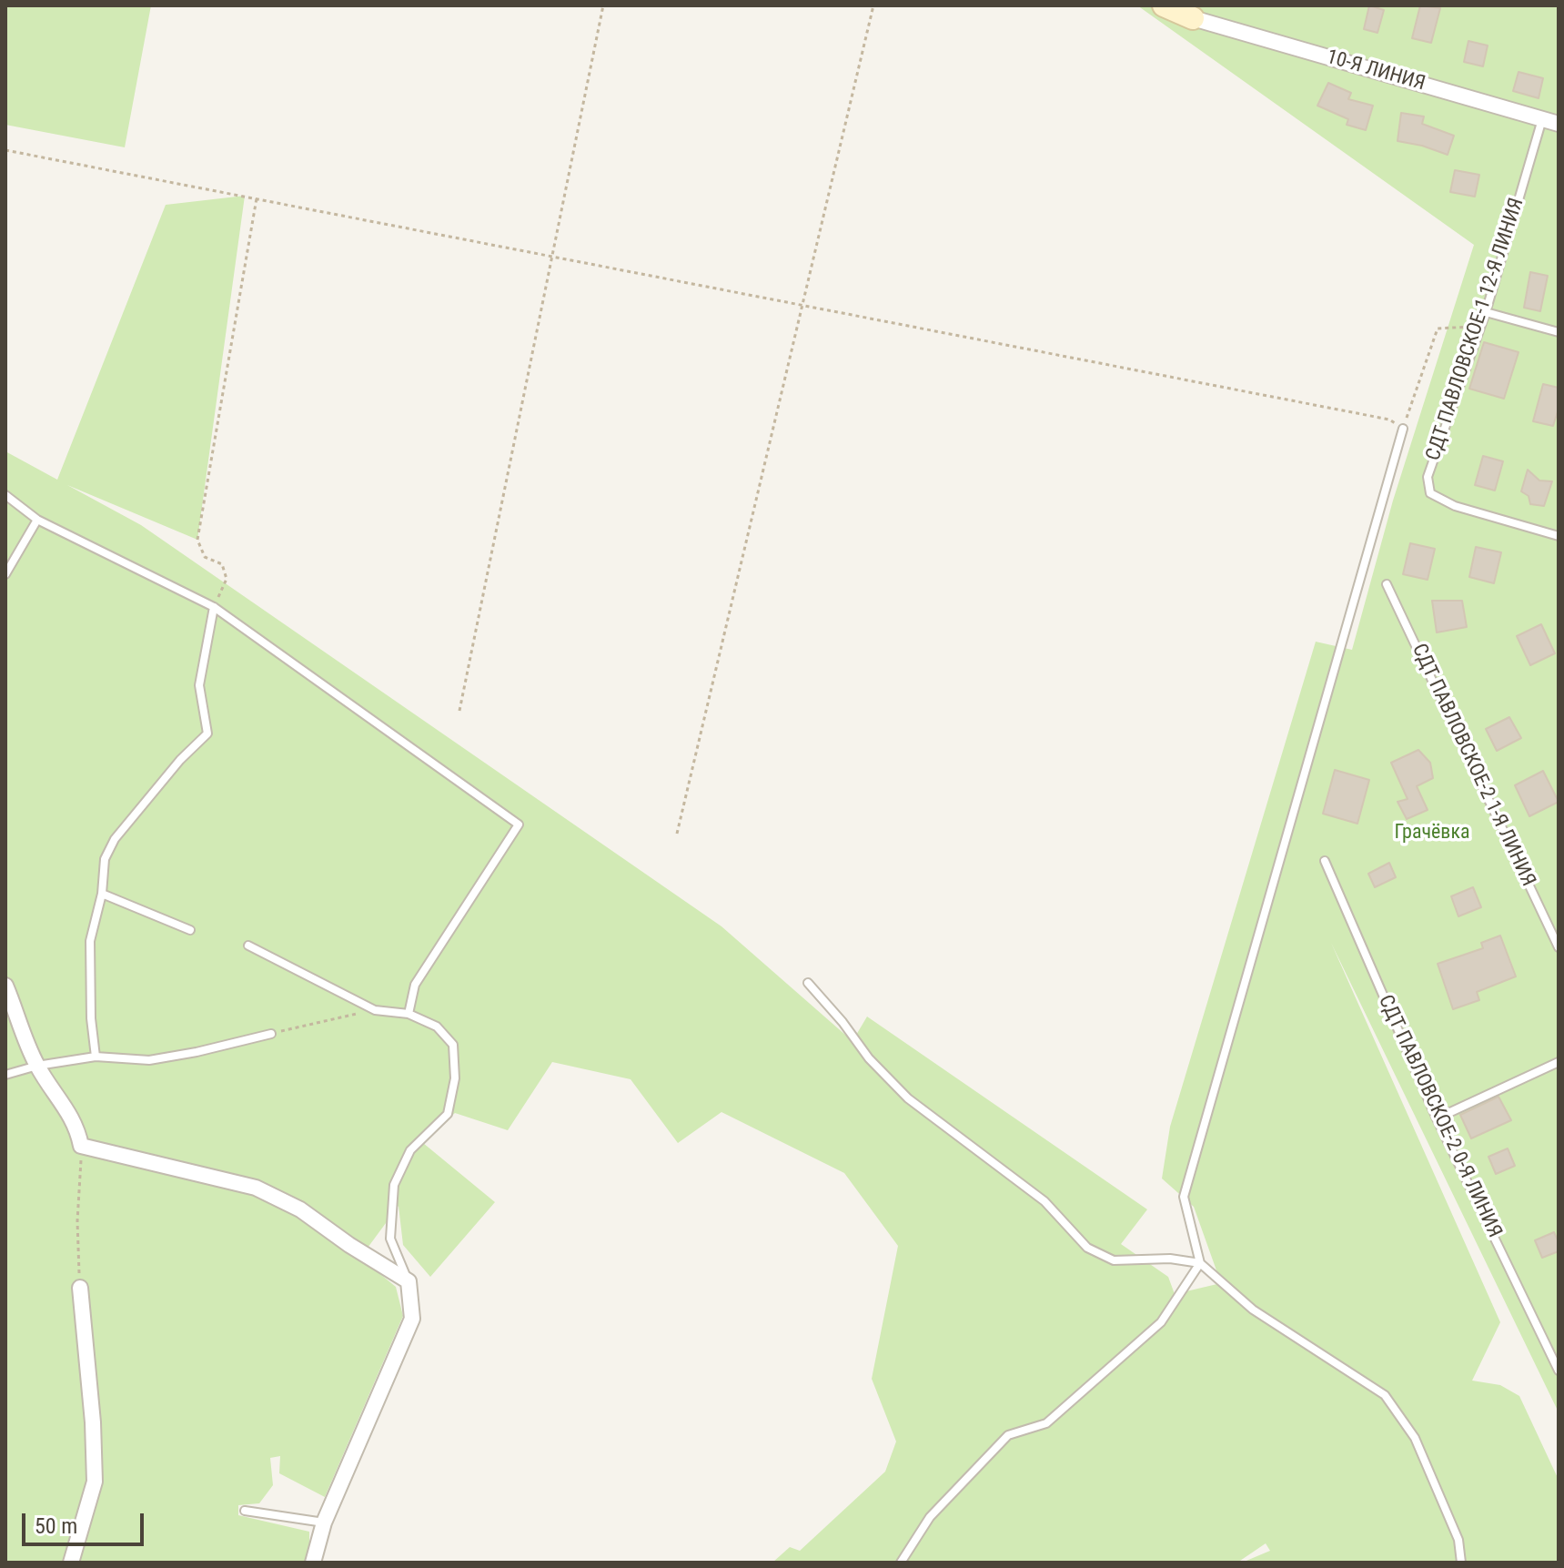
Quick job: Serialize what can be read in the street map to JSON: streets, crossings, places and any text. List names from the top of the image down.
{
  "streets": {
    "street": ["10-Я ЛИНИЯ"],
    "lane": ["СДТ ПАВЛОВСКОЕ-1 12-Я ЛИНИЯ", "СДТ ПАВЛОВСКОЕ-2 1-Я ЛИНИЯ", "СДТ ПАВЛОВСКОЕ-2 0-Я ЛИНИЯ"]
  },
  "crossings": [
    ["10-Я ЛИНИЯ", "СДТ ПАВЛОВСКОЕ-1 12-Я ЛИНИЯ"]
  ],
  "parks": ["Грачёвка"],
  "scale_bar": "50 m"
}
